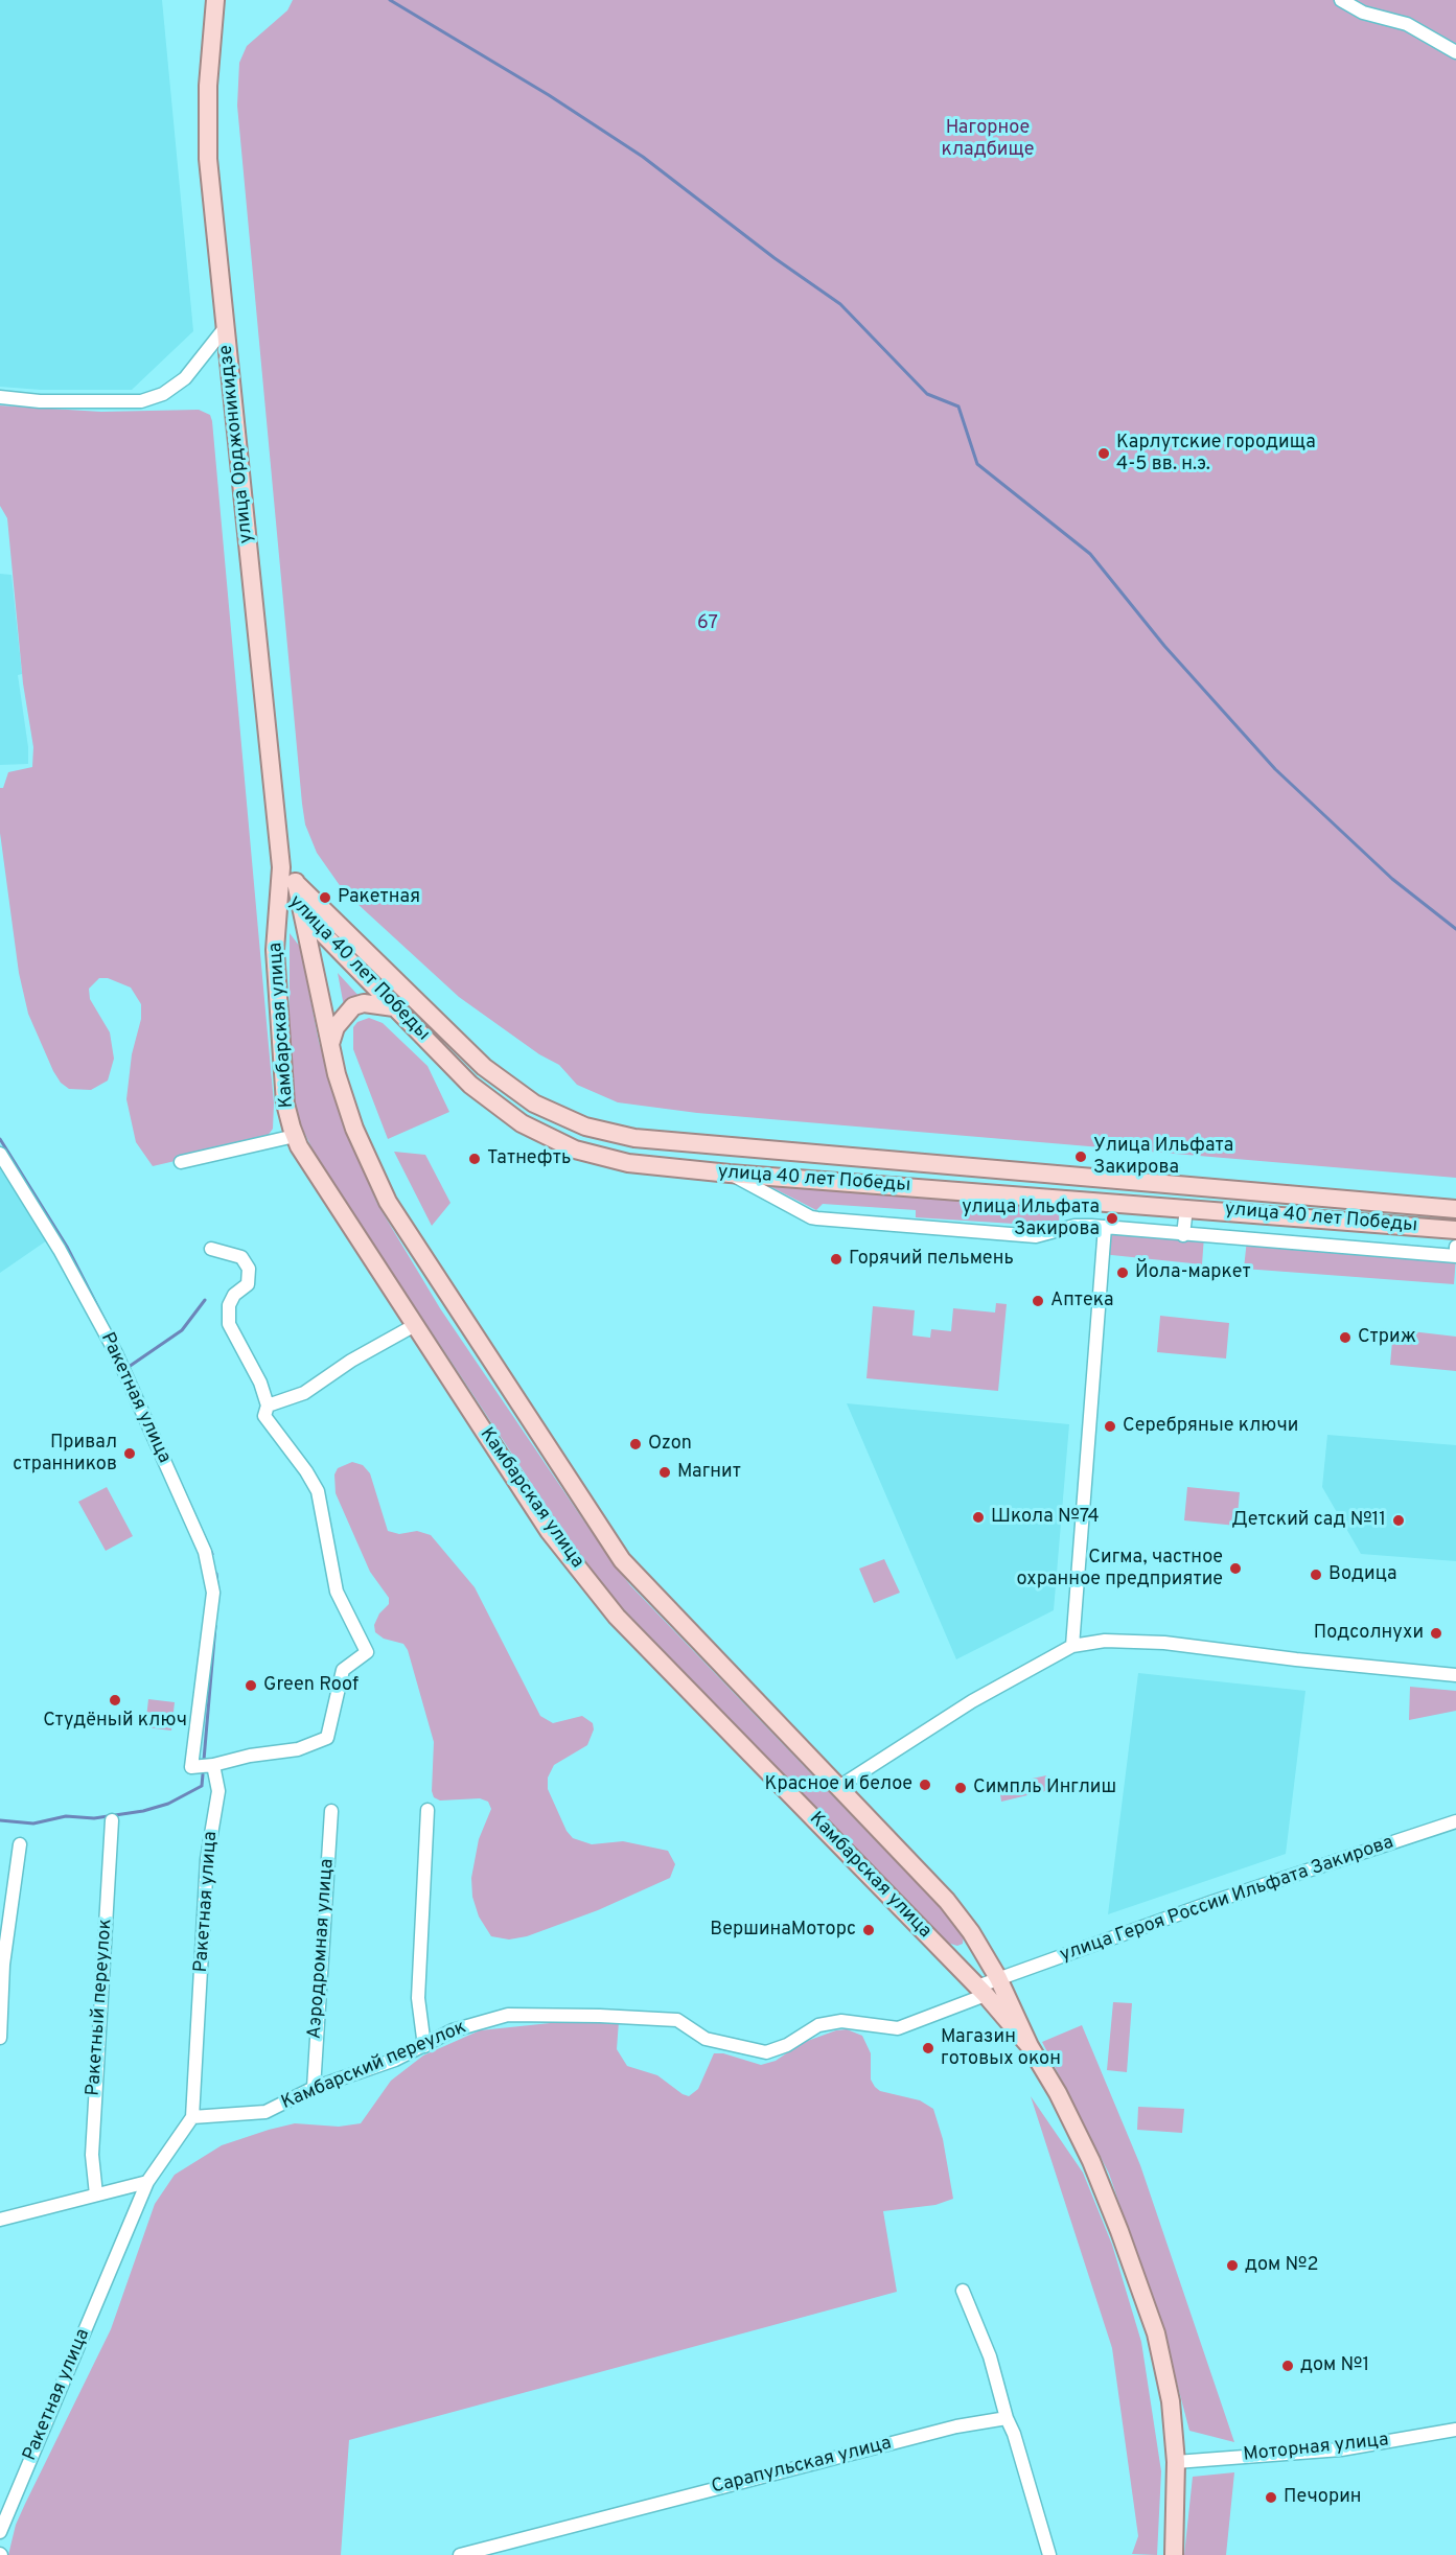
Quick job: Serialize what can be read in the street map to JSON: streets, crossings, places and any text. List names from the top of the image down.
{
  "streets": {
    "main road": ["улица Орджоникидзе", "улица 40 лет Победы", "Камбарская улица"],
    "street": [
      "Ракетная улица",
      "улица Героя России Ильфата Закирова",
      "Аэродромная улица",
      "Ракетный переулок",
      "Камбарский переулок",
      "Моторная улица",
      "Сарапульская улица"
    ]
  },
  "crossings": [
    ["улица Орджоникидзе", "улица 40 лет Победы"],
    ["улица Орджоникидзе", "Камбарская улица"],
    ["улица 40 лет Победы", "Камбарская улица"],
    ["Камбарская улица", "улица Героя России Ильфата Закирова"],
    ["Камбарская улица", "Камбарский переулок"],
    ["Камбарская улица", "Моторная улица"],
    ["Ракетная улица", "Камбарский переулок"],
    ["улица Героя России Ильфата Закирова", "Камбарский переулок"],
    ["Аэродромная улица", "Камбарский переулок"]
  ],
  "parks": ["Нагорное кладбище", "67"],
  "places": [
    "Карлутские городища 4-5 вв. н.э.",
    "Ракетная",
    "Улица Ильфата Закирова",
    "Татнефть",
    "улица Ильфата Закирова",
    "Горячий пельмень",
    "Йола-маркет",
    "Аптека",
    "Стриж",
    "Серебряные ключи",
    "Ozon",
    "Привал странников",
    "Магнит",
    "Школа №74",
    "Детский сад №11",
    "Сигма, частное охранное предприятие",
    "Водица",
    "Подсолнухи",
    "Green Roof",
    "Студёный ключ",
    "Красное и белое",
    "Симпль Инглиш",
    "ВершинаМоторс",
    "Магазин готовых окон",
    "дом №2",
    "дом №1",
    "Печорин"
  ]
}
